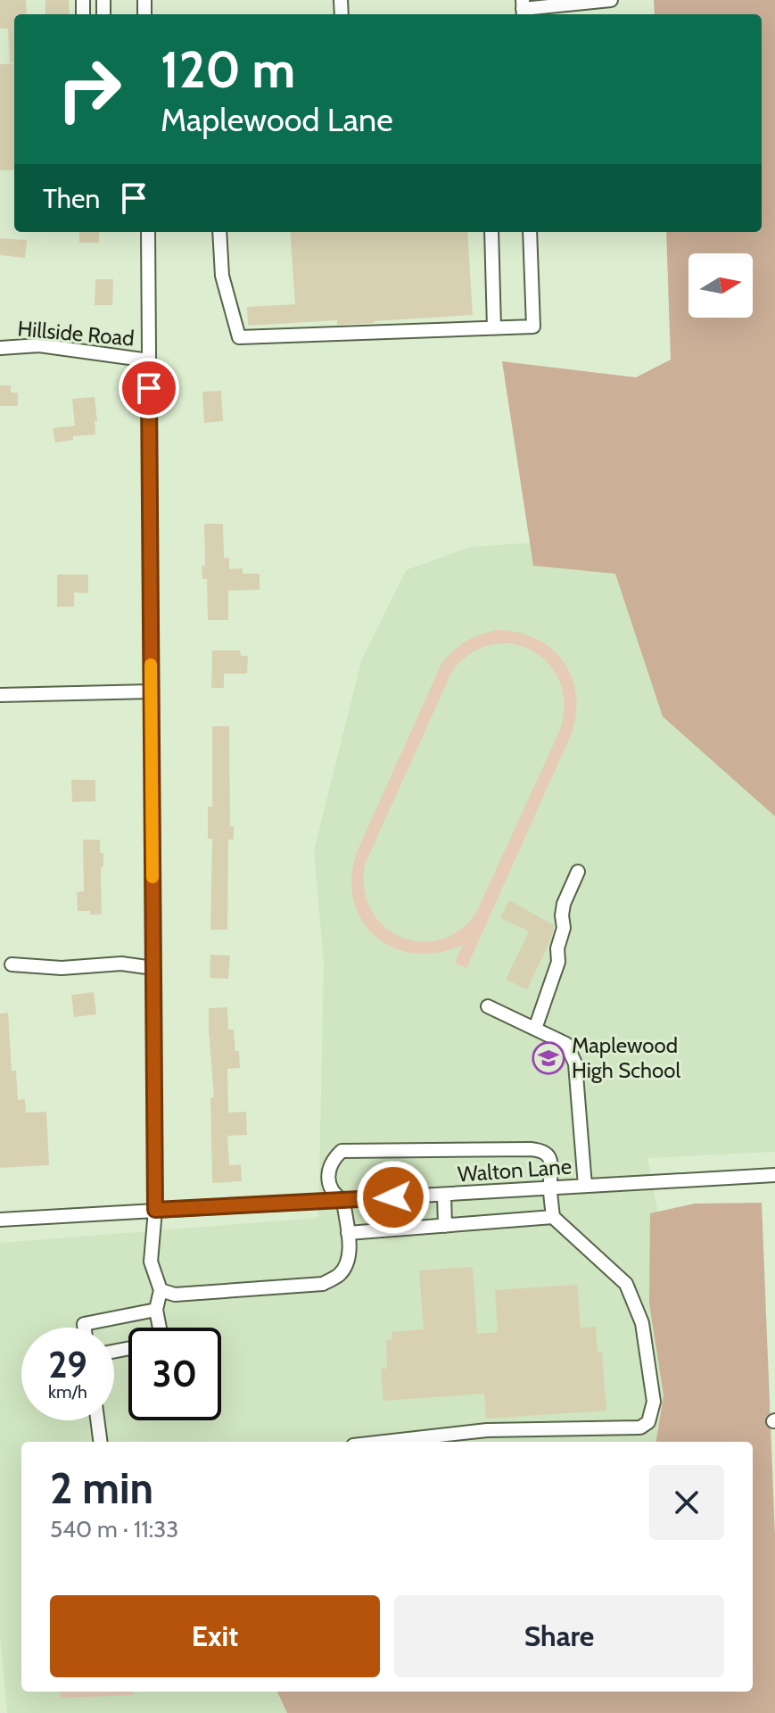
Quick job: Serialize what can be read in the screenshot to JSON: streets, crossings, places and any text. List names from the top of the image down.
{
  "streets": {
    "street": ["Hillside Road", "Walton Lane"]
  },
  "places": {
    "school or university": ["Maplewood High School"]
  },
  "north": "right",
  "page": {
    "turn": ["120 m", "Maplewood Lane"],
    "then": "Then",
    "speed": "29 km/h",
    "limit": "30",
    "heading": ["2 min", "540 m · 11:33"],
    "buttons": ["Exit", "Share"]
  }
}
